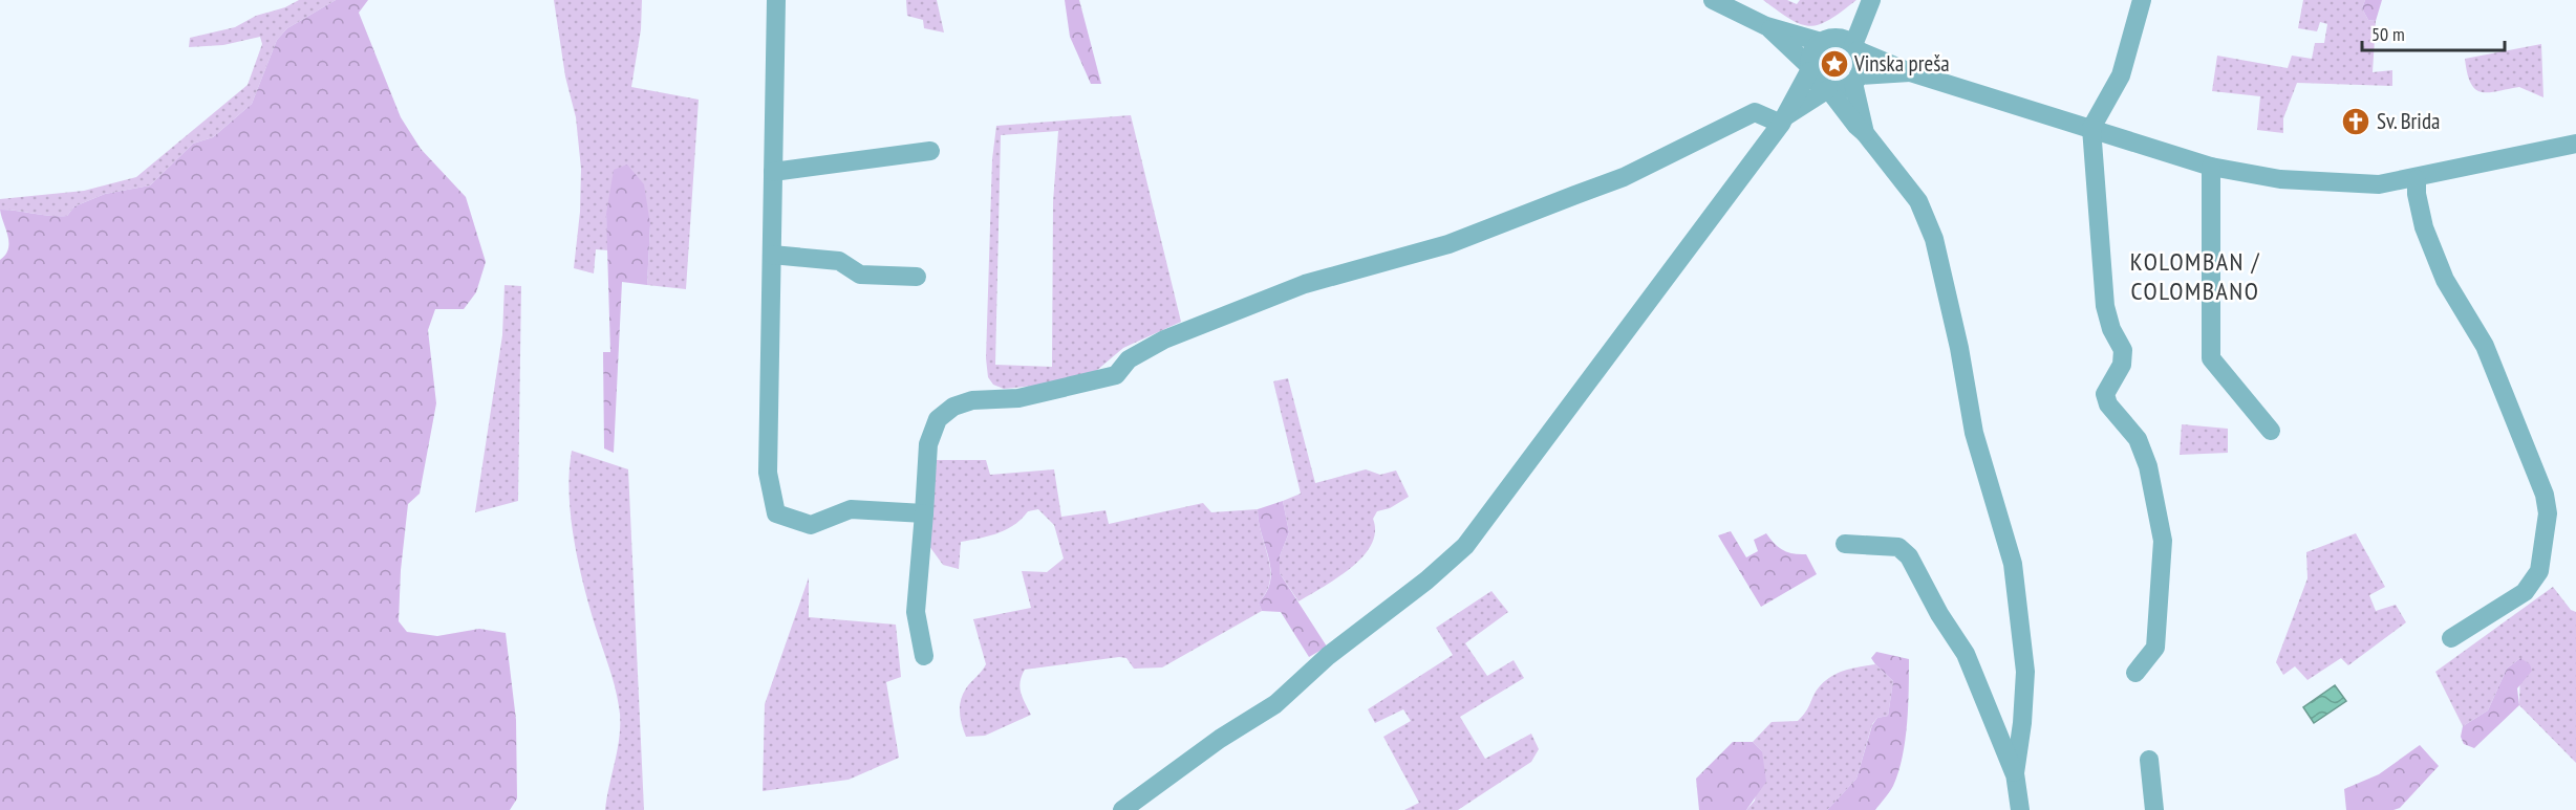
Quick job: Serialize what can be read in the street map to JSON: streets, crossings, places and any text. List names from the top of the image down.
{
  "districts": ["KOLOMBAN / COLOMBANO"],
  "places": {
    "place": ["Vinska preša"],
    "church": ["Sv. Brida"]
  },
  "scale_bar": "50 m"
}
